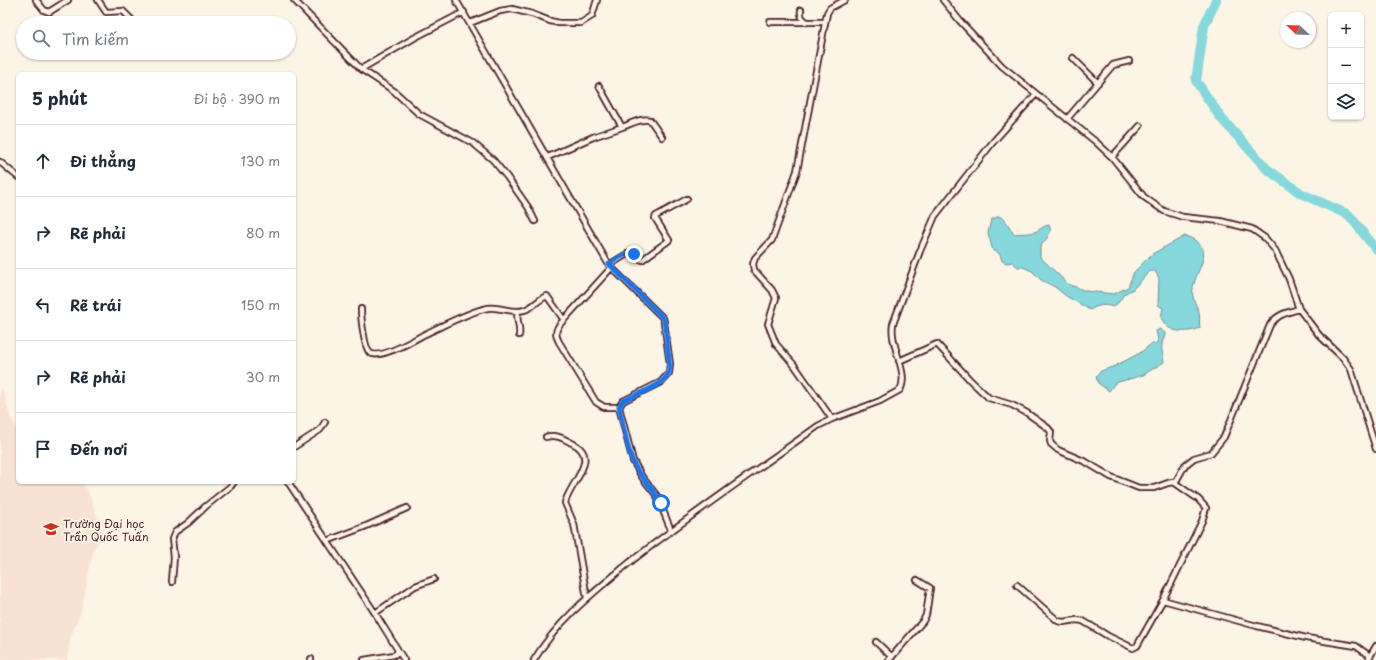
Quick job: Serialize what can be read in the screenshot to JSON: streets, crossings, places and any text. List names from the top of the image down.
{
  "places": {
    "school or university": ["Trường Đại học Trần Quốc Tuấn"]
  },
  "north": "top left",
  "page": {
    "map_buttons": ["+", "−"],
    "search": "Tìm kiếm",
    "heading": ["5 phút", "Đi bộ · 390 m"],
    "list": [
      ["Đi thẳng", "130 m"],
      ["Rẽ phải", "80 m"],
      ["Rẽ trái", "150 m"],
      ["Rẽ phải", "30 m"],
      "Đến nơi"
    ]
  }
}
